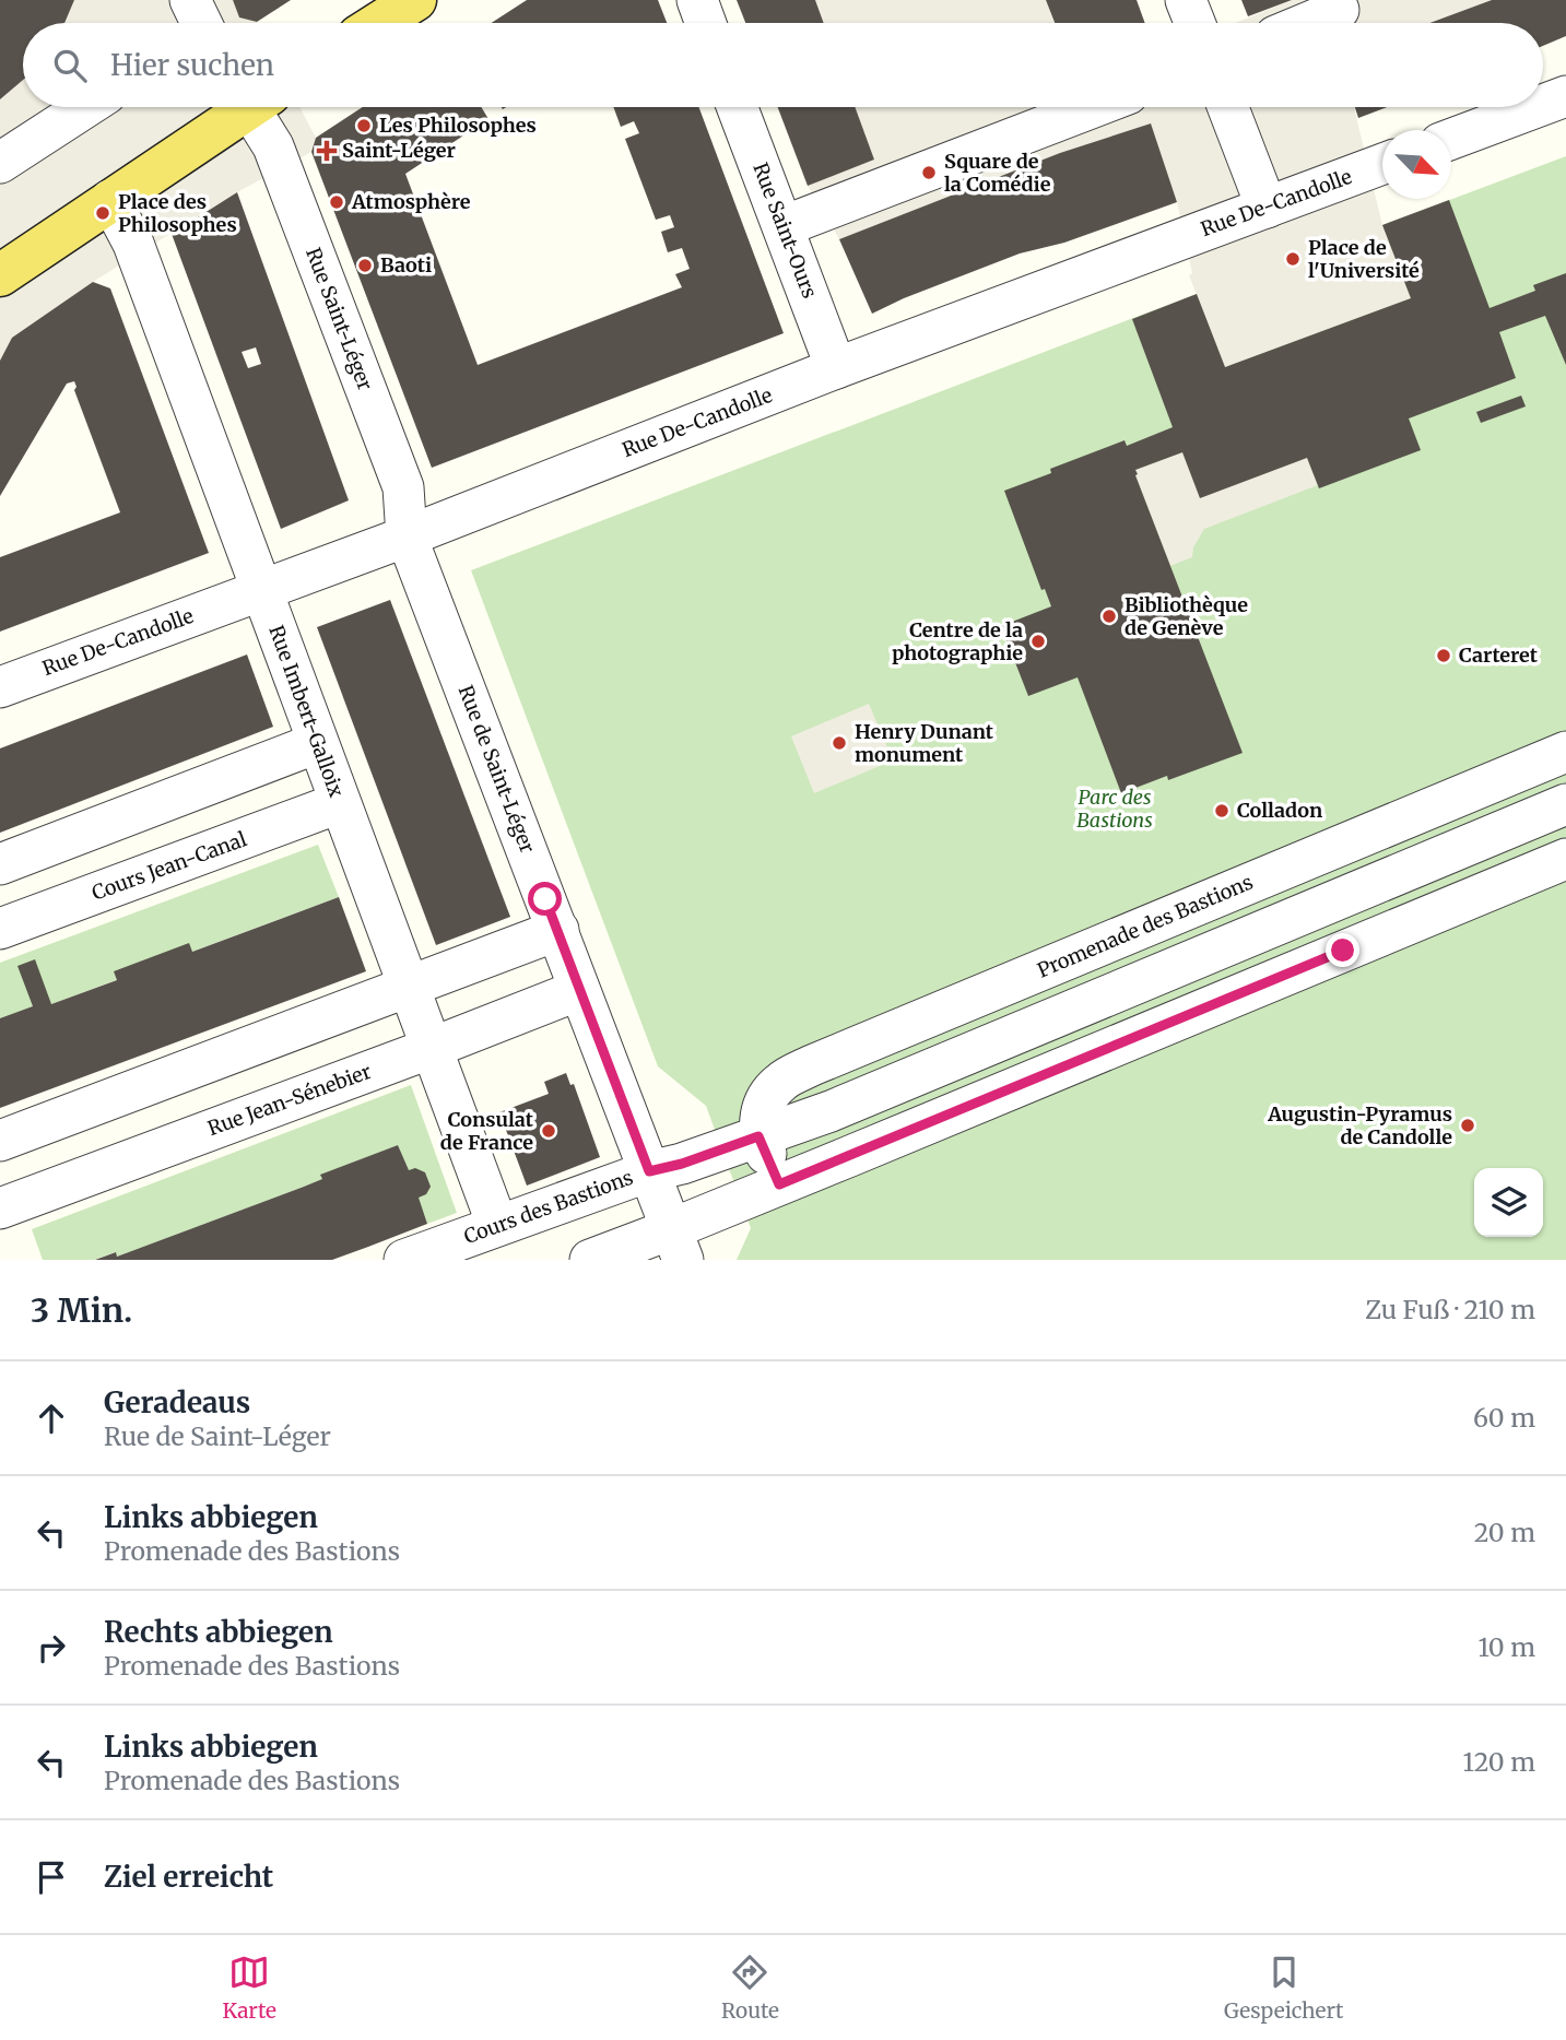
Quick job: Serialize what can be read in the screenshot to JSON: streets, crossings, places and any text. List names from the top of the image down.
{
  "streets": {
    "street": [
      "Rue De-Candolle",
      "Rue Saint-Ours",
      "Rue Saint-Léger",
      "Rue Imbert-Galloix",
      "Rue de Saint-Léger",
      "Cours Jean-Canal",
      "Promenade des Bastions",
      "Rue Jean-Sénebier",
      "Cours des Bastions"
    ]
  },
  "crossings": [
    ["Rue De-Candolle", "Rue Saint-Ours"],
    ["Rue De-Candolle", "Rue Saint-Léger"],
    ["Rue De-Candolle", "Rue Imbert-Galloix"],
    ["Rue De-Candolle", "Rue de Saint-Léger"],
    ["Rue Saint-Léger", "Rue de Saint-Léger"],
    ["Rue Imbert-Galloix", "Cours Jean-Canal"],
    ["Rue Imbert-Galloix", "Rue Jean-Sénebier"],
    ["Rue Imbert-Galloix", "Cours des Bastions"],
    ["Rue de Saint-Léger", "Rue Jean-Sénebier"],
    ["Rue de Saint-Léger", "Cours des Bastions"]
  ],
  "parks": ["Parc des Bastions"],
  "places": {
    "other": [
      "Les Philosophes",
      "Square de la Comédie",
      "Atmosphère",
      "Place des Philosophes",
      "Place de l'Université",
      "Baoti",
      "Bibliothèque de Genève",
      "Centre de la photographie",
      "Carteret",
      "Henry Dunant monument",
      "Colladon",
      "Augustin-Pyramus de Candolle",
      "Consulat de France"
    ],
    "health": ["Saint-Léger"]
  },
  "north": "bottom right",
  "page": {
    "search": "Hier suchen",
    "heading": ["3 Min.", "Zu Fuß · 210 m"],
    "list": [
      ["Geradeaus", "Rue de Saint-Léger", "60 m"],
      ["Links abbiegen", "Promenade des Bastions", "20 m"],
      ["Rechts abbiegen", "Promenade des Bastions", "10 m"],
      ["Links abbiegen", "Promenade des Bastions", "120 m"],
      "Ziel erreicht"
    ],
    "nav": ["Karte", "Route", "Gespeichert"]
  }
}
